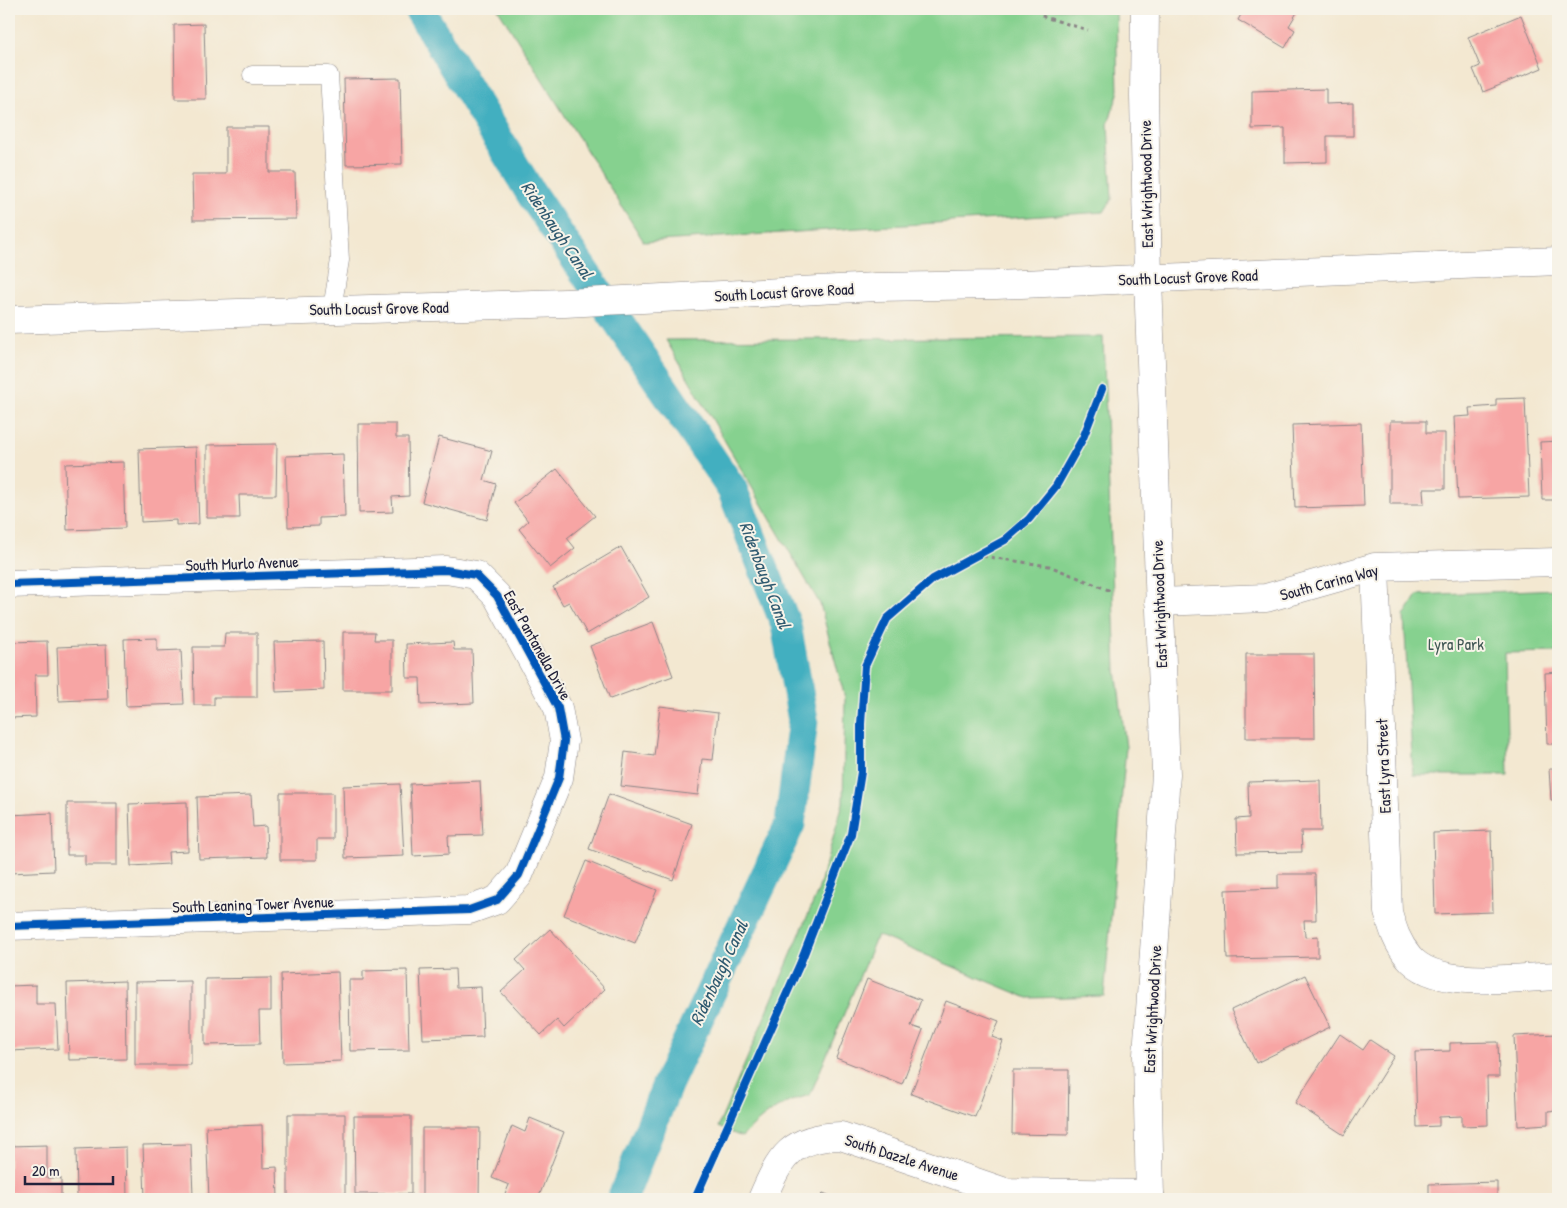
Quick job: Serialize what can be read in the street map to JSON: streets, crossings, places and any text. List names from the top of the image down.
{
  "streets": {
    "street": [
      "East Wrightwood Drive",
      "South Locust Grove Road",
      "South Murlo Avenue",
      "South Carina Way",
      "East Pantanella Drive",
      "East Lyra Street",
      "South Leaning Tower Avenue",
      "South Dazzle Avenue"
    ]
  },
  "crossings": [
    ["East Wrightwood Drive", "South Locust Grove Road"],
    ["East Wrightwood Drive", "South Carina Way"],
    ["East Wrightwood Drive", "South Dazzle Avenue"],
    ["South Murlo Avenue", "East Pantanella Drive"],
    ["South Carina Way", "East Lyra Street"],
    ["East Pantanella Drive", "South Leaning Tower Avenue"]
  ],
  "water": ["Ridenbaugh Canal"],
  "parks": ["Lyra Park"],
  "scale_bar": "20 m"
}
